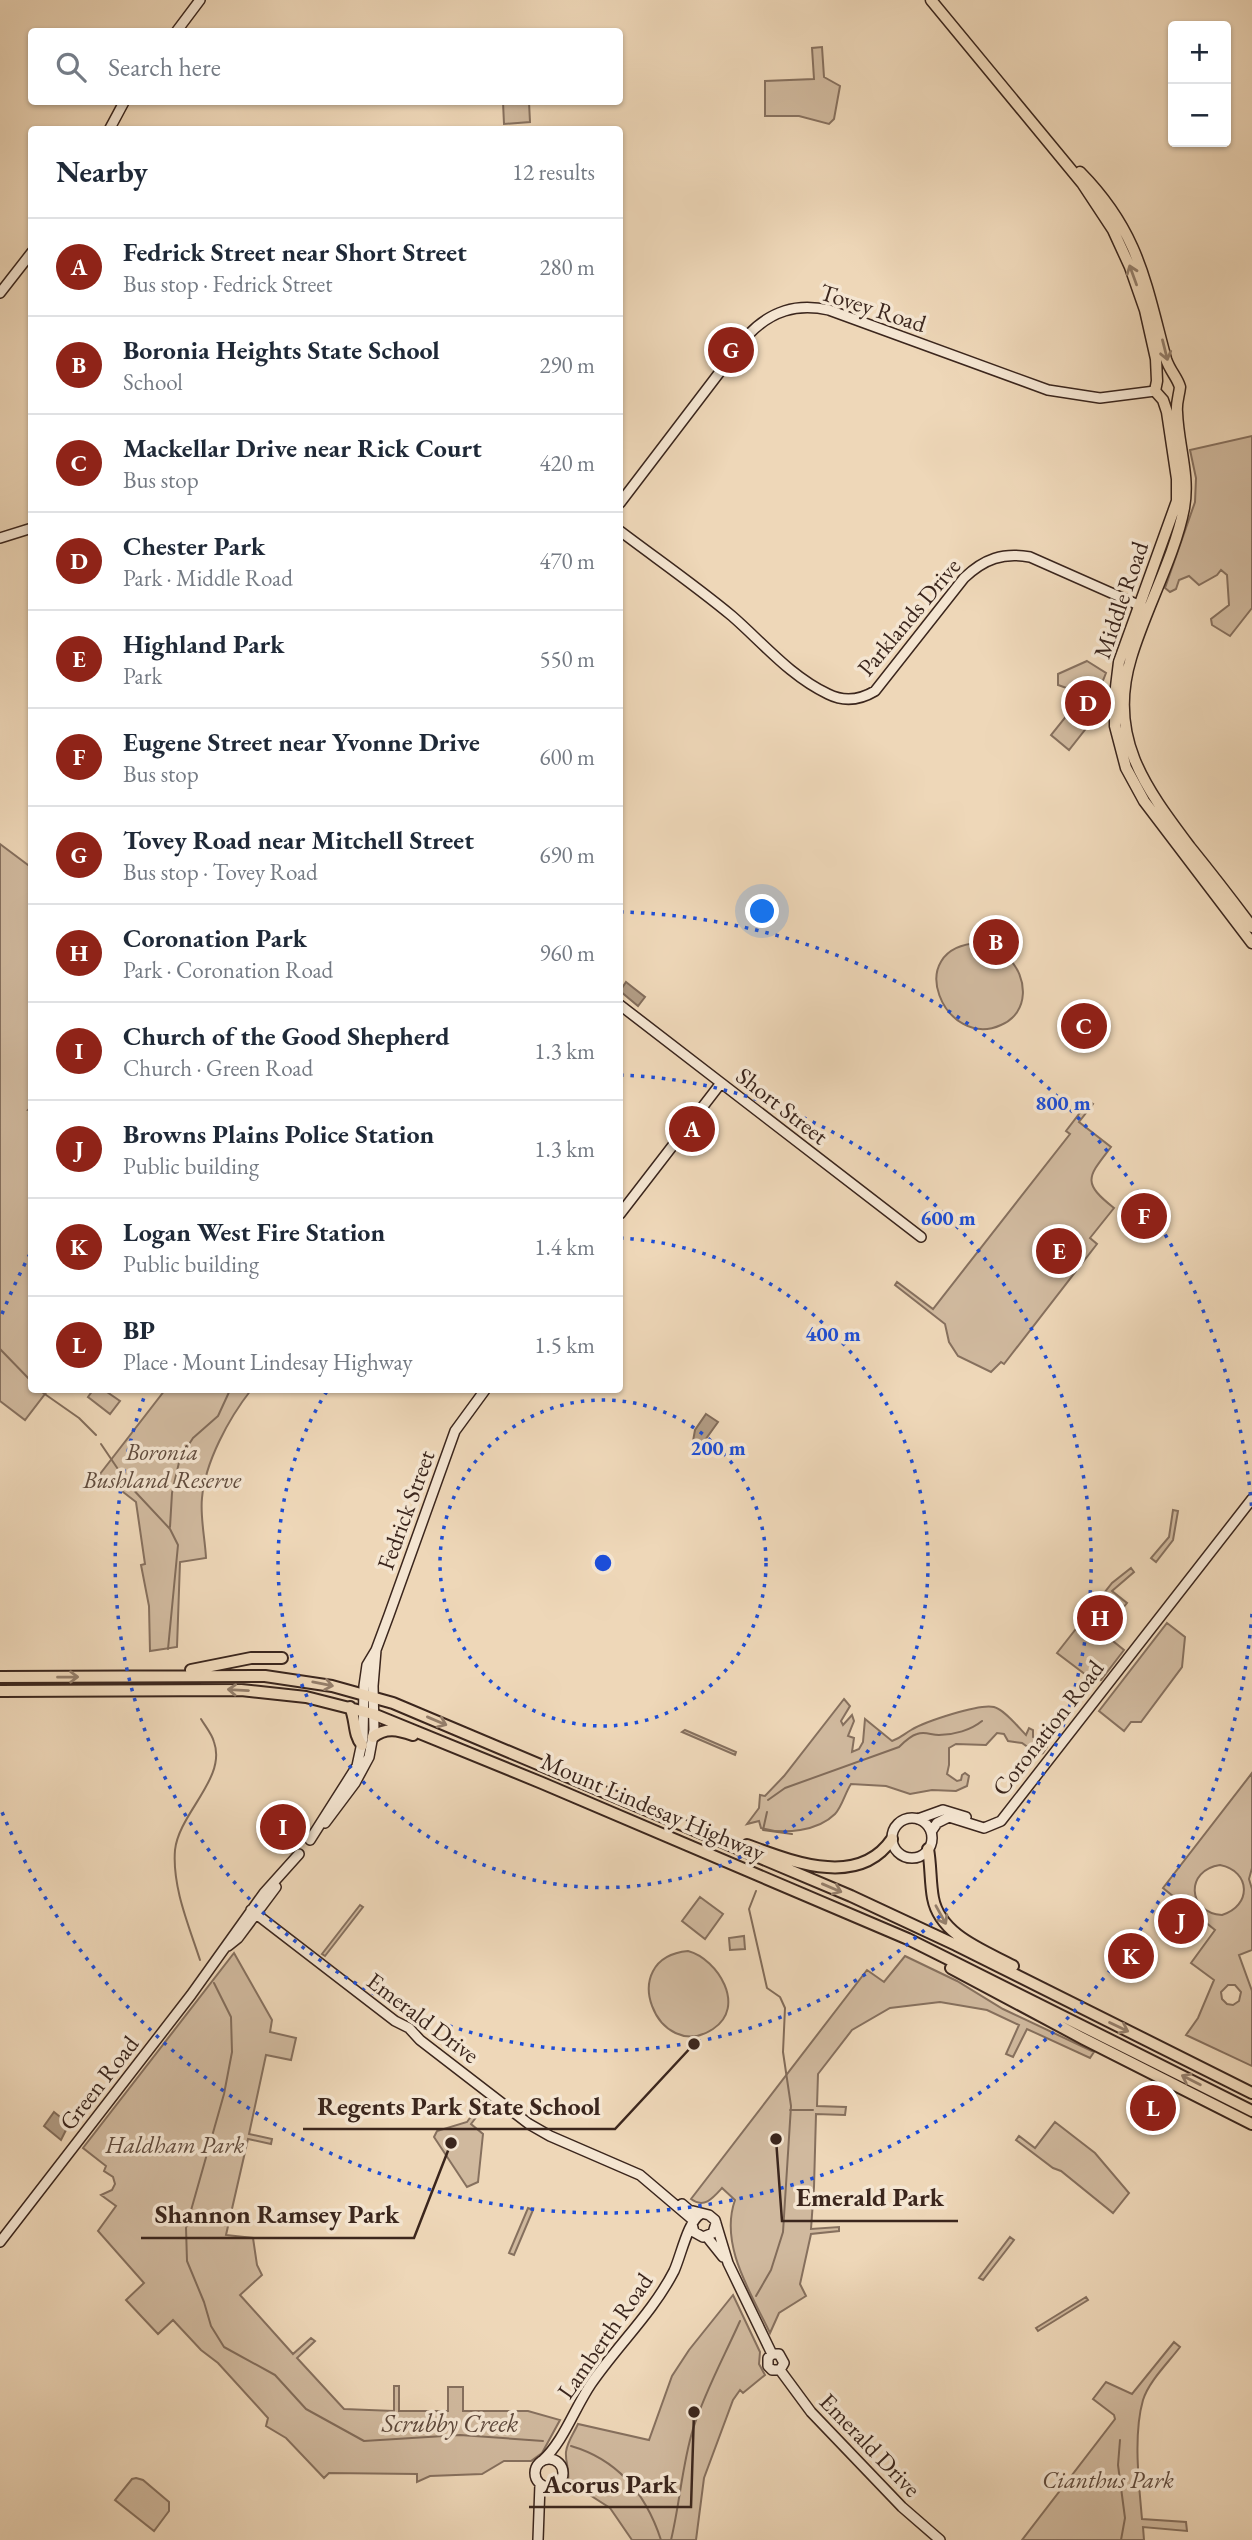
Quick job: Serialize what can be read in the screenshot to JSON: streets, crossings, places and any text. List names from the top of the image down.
{
  "streets": {
    "highway": ["Mount Lindesay Highway"],
    "main road": ["Middle Road"],
    "street": [
      "Tovey Road",
      "Parklands Drive",
      "Short Street",
      "Fedrick Street",
      "Coronation Road",
      "Emerald Drive",
      "Green Road",
      "Lamberth Road"
    ]
  },
  "crossings": [
    ["Tovey Road", "Middle Road"],
    ["Middle Road", "Parklands Drive"],
    ["Fedrick Street", "Mount Lindesay Highway"],
    ["Fedrick Street", "Green Road"],
    ["Mount Lindesay Highway", "Green Road"],
    ["Emerald Drive", "Green Road"],
    ["Emerald Drive", "Lamberth Road"]
  ],
  "water": ["Scrubby Creek"],
  "parks": ["Boronia Bushland Reserve", "Haldham Park", "Cianthus Park"],
  "places": [
    "Regents Park State School",
    "Emerald Park",
    "Shannon Ramsey Park",
    "Acorus Park"
  ],
  "page": {
    "map_buttons": ["+", "−"],
    "search": "Search here",
    "heading": ["Nearby", "12 results"],
    "list": [
      {
        "mark": "A",
        "name": "Fedrick Street near Short Street",
        "note": "Bus stop · Fedrick Street",
        "value": "280 m"
      },
      {
        "mark": "B",
        "name": "Boronia Heights State School",
        "note": "School",
        "value": "290 m"
      },
      {
        "mark": "C",
        "name": "Mackellar Drive near Rick Court",
        "note": "Bus stop",
        "value": "420 m"
      },
      {
        "mark": "D",
        "name": "Chester Park",
        "note": "Park · Middle Road",
        "value": "470 m"
      },
      {
        "mark": "E",
        "name": "Highland Park",
        "note": "Park",
        "value": "550 m"
      },
      {
        "mark": "F",
        "name": "Eugene Street near Yvonne Drive",
        "note": "Bus stop",
        "value": "600 m"
      },
      {
        "mark": "G",
        "name": "Tovey Road near Mitchell Street",
        "note": "Bus stop · Tovey Road",
        "value": "690 m"
      },
      {
        "mark": "H",
        "name": "Coronation Park",
        "note": "Park · Coronation Road",
        "value": "960 m"
      },
      {
        "mark": "I",
        "name": "Church of the Good Shepherd",
        "note": "Church · Green Road",
        "value": "1.3 km"
      },
      {
        "mark": "J",
        "name": "Browns Plains Police Station",
        "note": "Public building",
        "value": "1.3 km"
      },
      {
        "mark": "K",
        "name": "Logan West Fire Station",
        "note": "Public building",
        "value": "1.4 km"
      },
      {
        "mark": "L",
        "name": "BP",
        "note": "Place · Mount Lindesay Highway",
        "value": "1.5 km"
      }
    ],
    "pins": [
      "G",
      "D",
      "B",
      "C",
      "A",
      "F",
      "E",
      "H",
      "I",
      "J",
      "K",
      "L"
    ]
  },
  "rings": [
    "800 m",
    "600 m",
    "400 m",
    "200 m"
  ]
}
